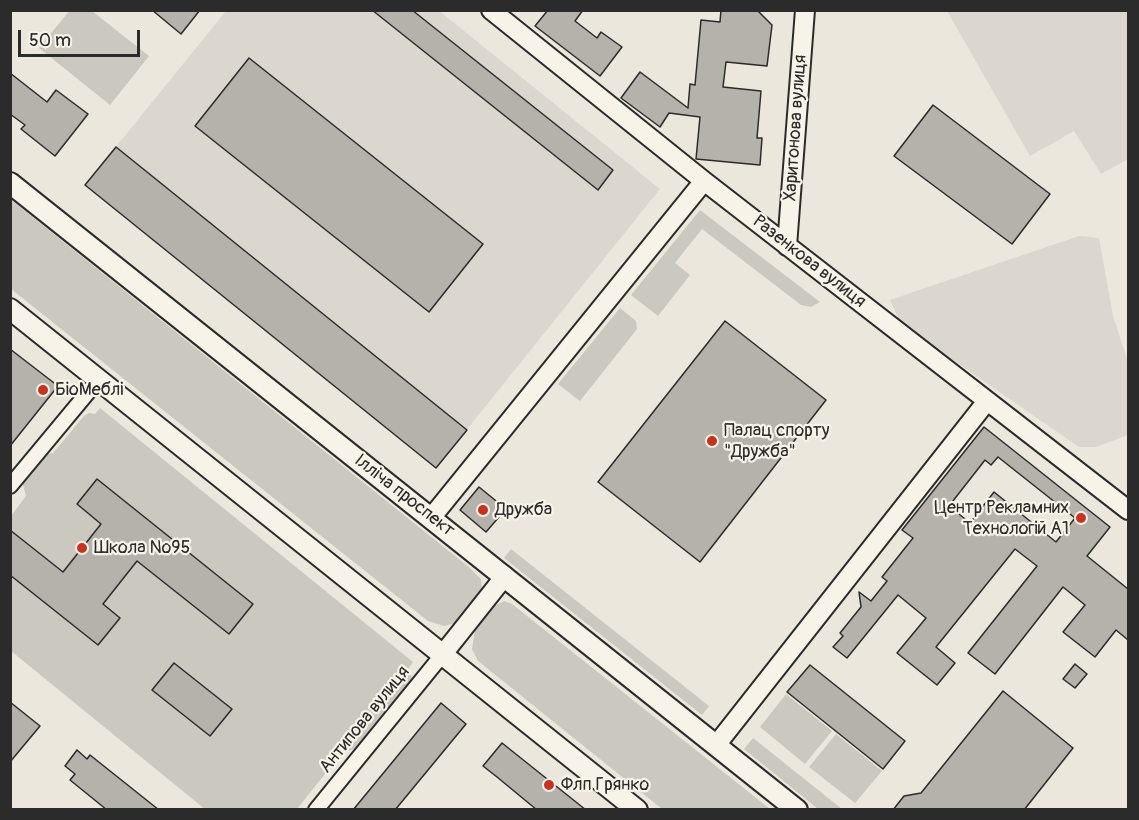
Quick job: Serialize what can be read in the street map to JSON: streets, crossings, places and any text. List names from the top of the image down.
{
  "streets": {
    "main road": ["Ілліча проспект"],
    "street": ["Харитонова вулиця", "Разенкова вулиця", "Антипова вулиця"]
  },
  "crossings": [
    ["Харитонова вулиця", "Разенкова вулиця"]
  ],
  "places": [
    "БіоМеблі",
    "Палац спорту \"Дружба\"",
    "Дружба",
    "Центр Рекламних Технологій А1",
    "Школа №95",
    "Флп Грянко"
  ],
  "scale_bar": "50 m"
}
